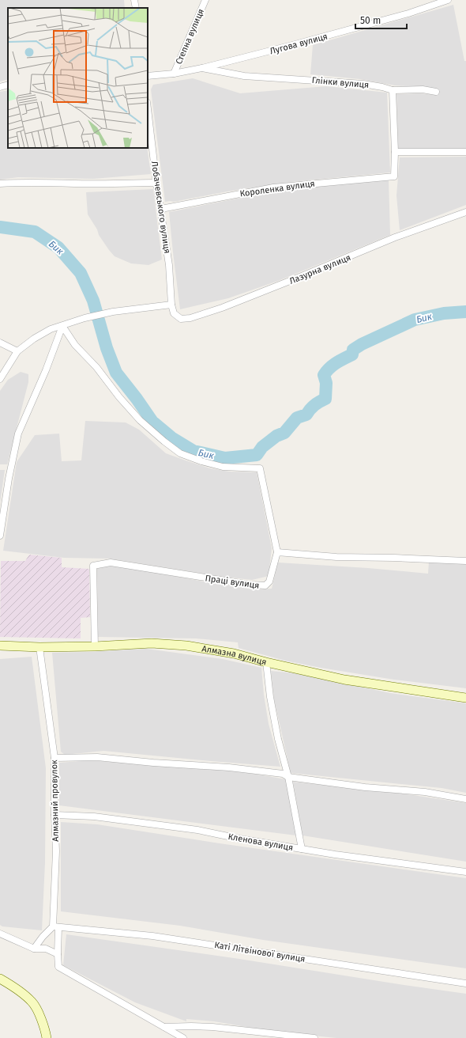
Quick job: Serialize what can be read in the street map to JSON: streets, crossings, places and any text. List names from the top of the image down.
{
  "streets": {
    "main road": ["Алмазна вулиця"],
    "street": [
      "Степна вулиця",
      "Лугова вулиця",
      "Глінки вулиця",
      "Короленка вулиця",
      "Лобачевського вулиця",
      "Лазурна вулиця",
      "Праці вулиця",
      "Алмазний провулок",
      "Кленова вулиця",
      "Каті Літвінової вулиця"
    ]
  },
  "crossings": [
    ["Степна вулиця", "Лугова вулиця"],
    ["Лугова вулиця", "Глінки вулиця"],
    ["Короленка вулиця", "Лобачевського вулиця"],
    ["Лобачевського вулиця", "Лазурна вулиця"],
    ["Праці вулиця", "Алмазна вулиця"],
    ["Алмазна вулиця", "Алмазний провулок"],
    ["Алмазний провулок", "Кленова вулиця"],
    ["Алмазний провулок", "Каті Літвінової вулиця"]
  ],
  "water": ["Бик"],
  "scale_bar": "50 m"
}
